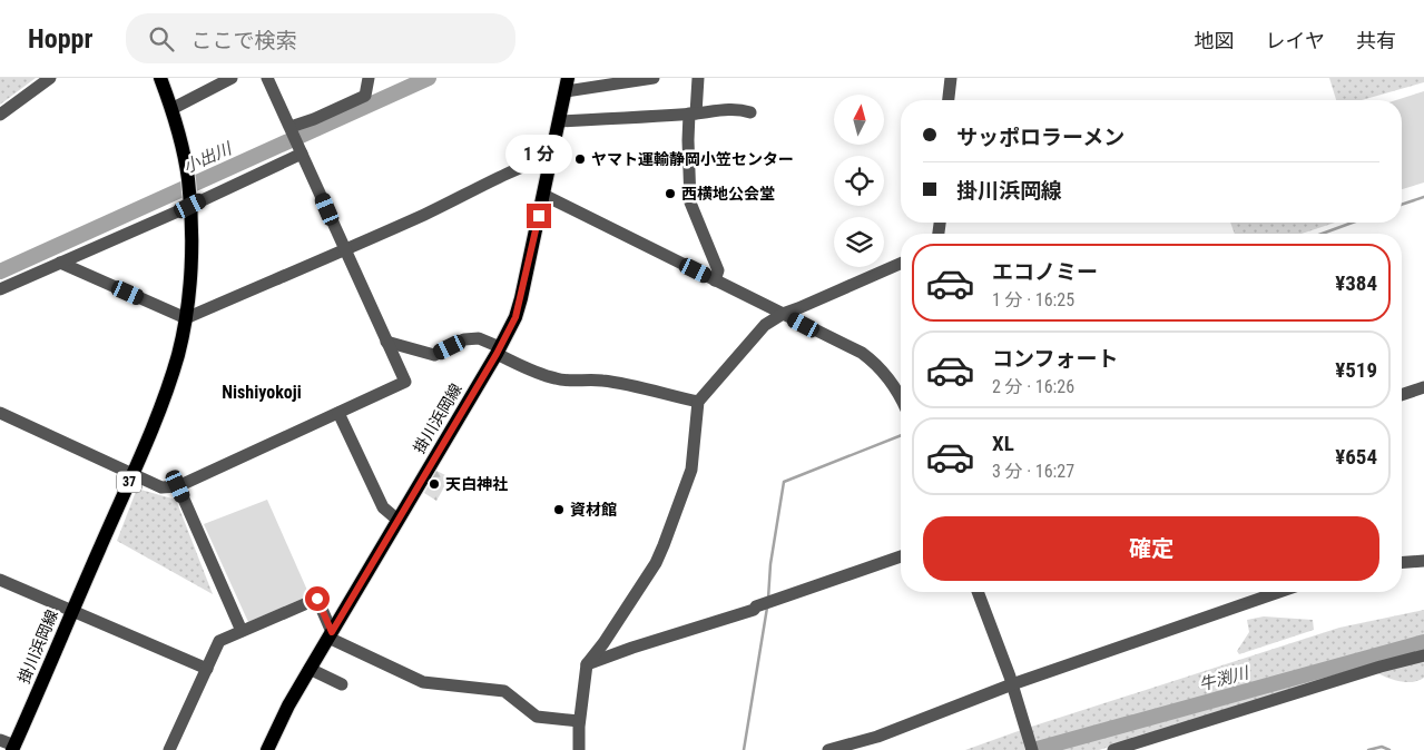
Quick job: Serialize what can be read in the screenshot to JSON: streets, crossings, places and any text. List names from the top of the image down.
{
  "streets": {
    "main road": ["掛川浜岡線", "37"]
  },
  "districts": ["Nishiyokoji"],
  "water": ["小出川", "牛渕川"],
  "places": [
    "ヤマト運輸静岡小笠センター",
    "西横地公会堂",
    "天白神社",
    "資材館"
  ],
  "north": "top",
  "page": {
    "header": "Hoppr",
    "search": "ここで検索",
    "nav": ["地図", "レイヤ", "共有"],
    "banner": ["サッポロラーメン", "掛川浜岡線"],
    "bubble": "1 分",
    "list": [
      {
        "name": "エコノミー",
        "note": "1 分 · 16:25",
        "value": "¥384"
      },
      {
        "name": "コンフォート",
        "note": "2 分 · 16:26",
        "value": "¥519"
      },
      {
        "name": "XL",
        "note": "3 分 · 16:27",
        "value": "¥654"
      }
    ],
    "buttons": "確定"
  }
}
